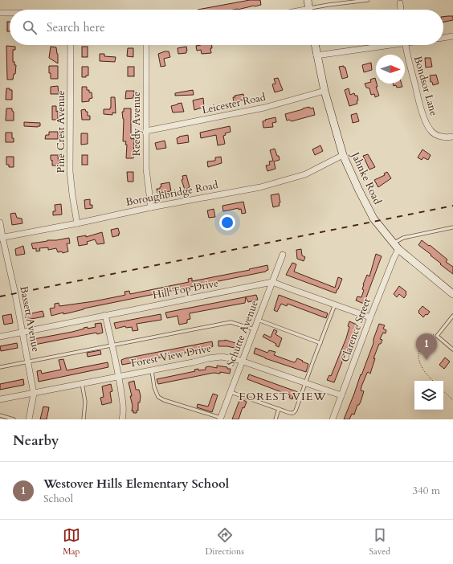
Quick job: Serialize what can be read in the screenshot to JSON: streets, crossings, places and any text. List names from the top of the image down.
{
  "streets": {
    "main road": ["Jahnke Road"],
    "street": [
      "Bondsor Lane",
      "Leicester Road",
      "Reedy Avenue",
      "Pine Crest Avenue",
      "Boroughbridge Road",
      "Hill Top Drive",
      "Bassett Avenue",
      "Clarence Street",
      "Schutte Avenue",
      "Forest View Drive"
    ]
  },
  "crossings": [
    ["Leicester Road", "Reedy Avenue"],
    ["Leicester Road", "Jahnke Road"],
    ["Reedy Avenue", "Boroughbridge Road"],
    ["Pine Crest Avenue", "Boroughbridge Road"],
    ["Jahnke Road", "Boroughbridge Road"],
    ["Jahnke Road", "Clarence Street"],
    ["Boroughbridge Road", "Bassett Avenue"],
    ["Hill Top Drive", "Bassett Avenue"],
    ["Hill Top Drive", "Schutte Avenue"],
    ["Bassett Avenue", "Forest View Drive"],
    ["Clarence Street", "Forest View Drive"],
    ["Schutte Avenue", "Forest View Drive"]
  ],
  "districts": ["FOREST VIEW"],
  "north": "right",
  "page": {
    "search": "Search here",
    "pins": "1",
    "heading": "Nearby",
    "list": [
      {
        "mark": "1",
        "name": "Westover Hills Elementary School",
        "note": "School",
        "value": "340 m"
      }
    ],
    "nav": ["Map", "Directions", "Saved"]
  }
}
